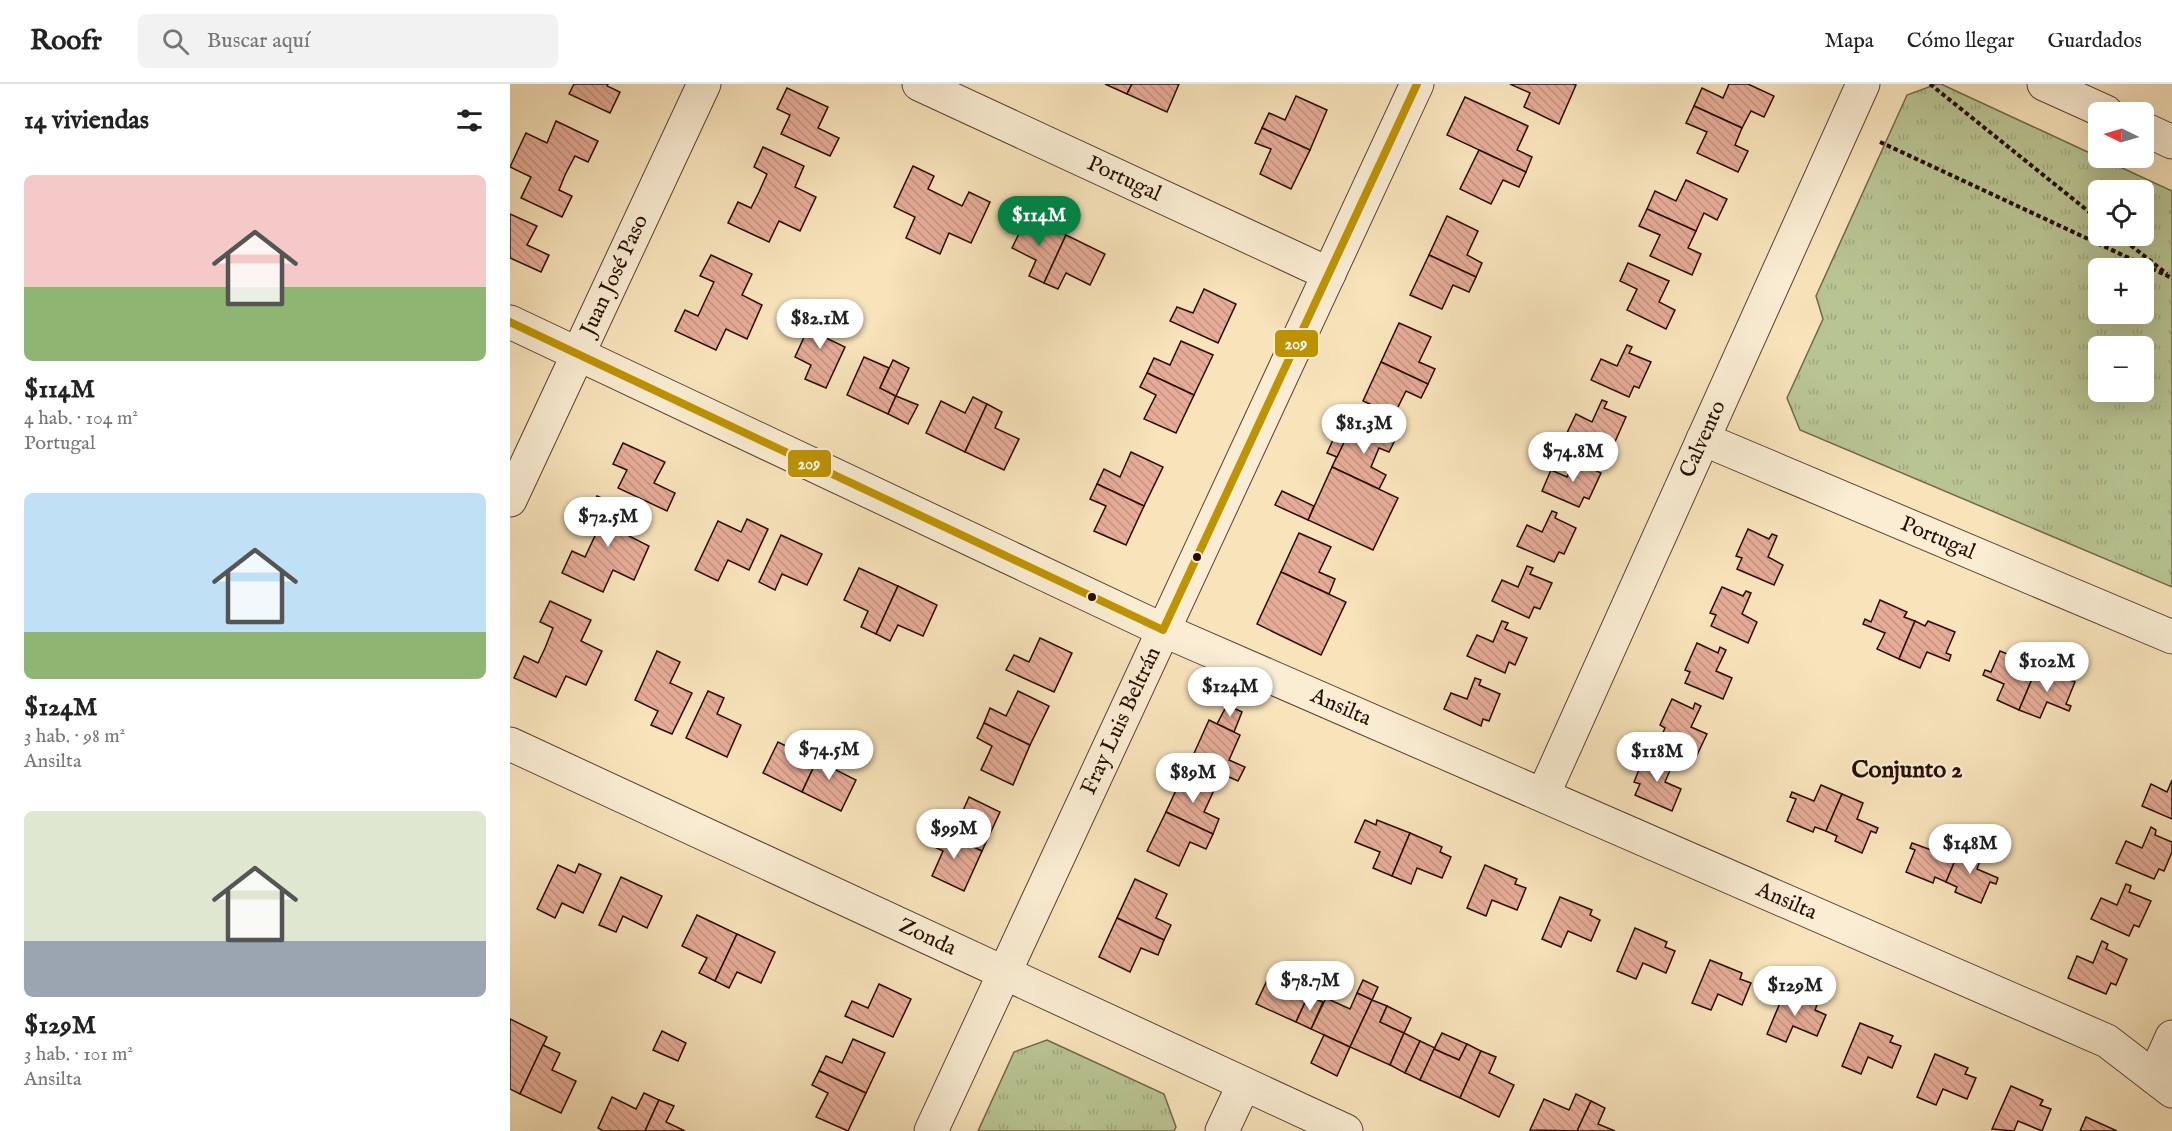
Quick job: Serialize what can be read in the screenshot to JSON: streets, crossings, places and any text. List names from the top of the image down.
{
  "streets": {
    "street": [
      "Portugal",
      "Juan José Paso",
      "Calvento",
      "Ansilta",
      "Fray Luis Beltrán",
      "Zonda"
    ]
  },
  "crossings": [
    ["Portugal", "Calvento"],
    ["Portugal", "Fray Luis Beltrán"],
    ["Juan José Paso", "Ansilta"],
    ["Calvento", "Ansilta"],
    ["Ansilta", "Fray Luis Beltrán"],
    ["Fray Luis Beltrán", "Zonda"]
  ],
  "districts": ["Conjunto 2"],
  "lines": ["transit line 209"],
  "north": "left",
  "page": {
    "header": "Roofr",
    "search": "Buscar aquí",
    "nav": ["Mapa", "Cómo llegar", "Guardados"],
    "heading": "14 viviendas",
    "map_buttons": ["+", "−"],
    "list": [
      {
        "name": "$114M",
        "note": "4 hab. · 104 m² · Portugal"
      },
      {
        "name": "$124M",
        "note": "3 hab. · 98 m² · Ansilta"
      },
      {
        "name": "$129M",
        "note": "3 hab. · 101 m² · Ansilta"
      }
    ],
    "price": [
      "$114M",
      "$82.1M",
      "$81.3M",
      "$74.8M",
      "$72.5M",
      "$102M",
      "$124M",
      "$74.5M",
      "$118M",
      "$89M",
      "$99M",
      "$148M",
      "$78.7M",
      "$129M"
    ]
  }
}
